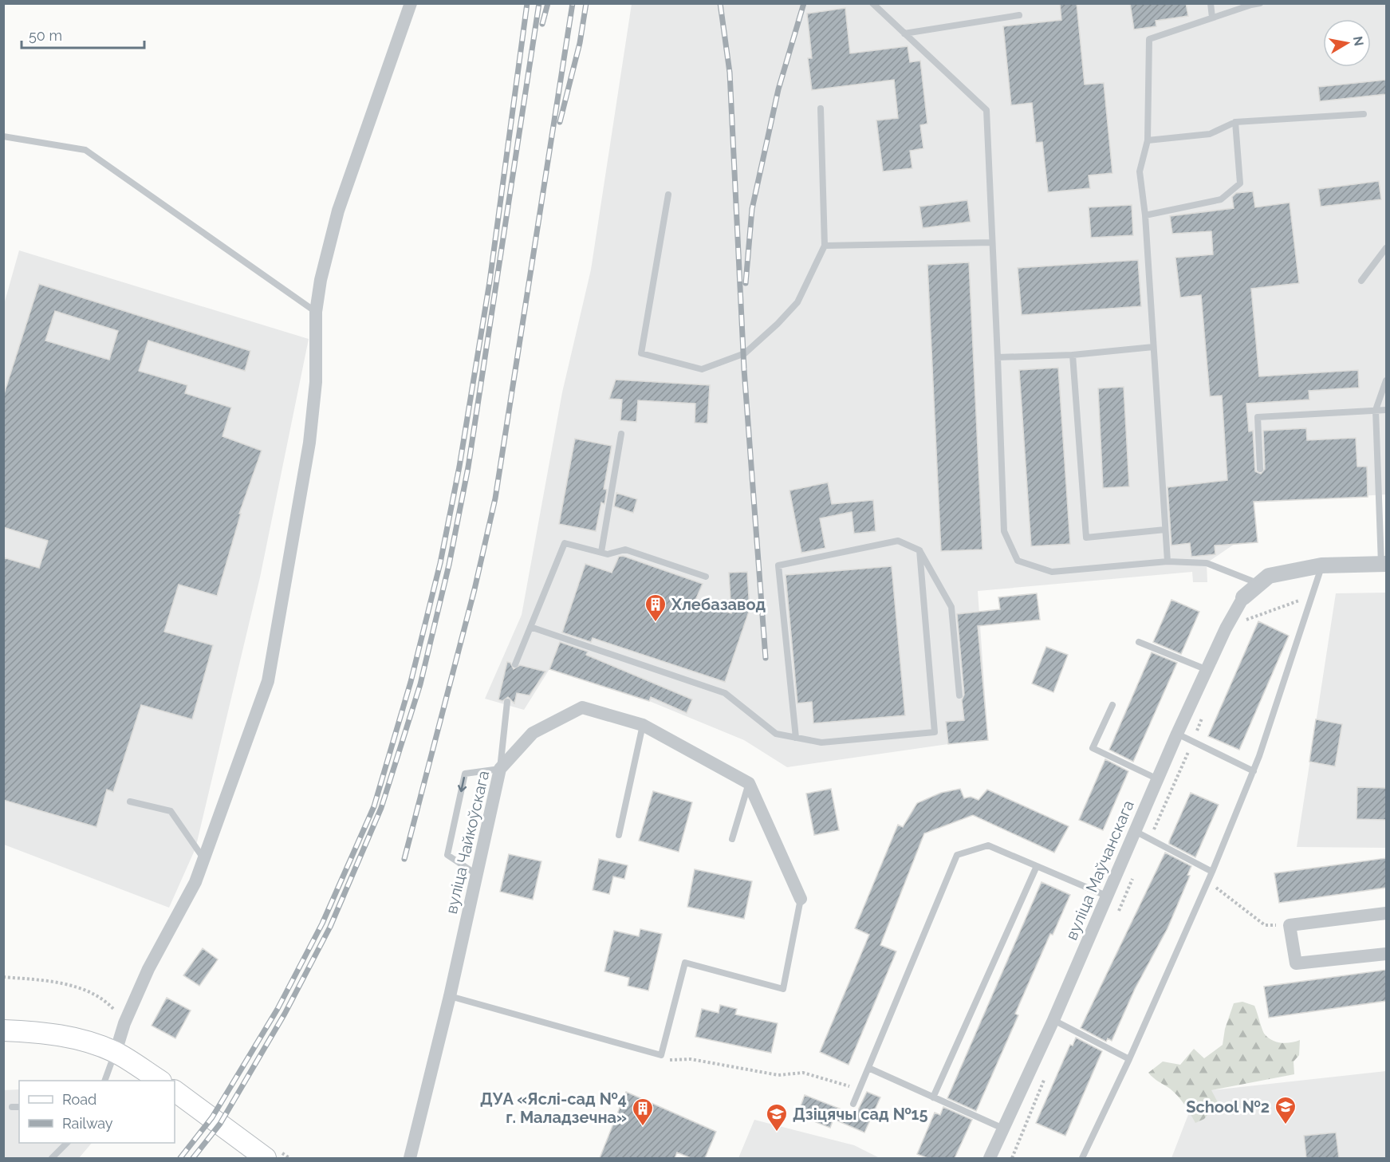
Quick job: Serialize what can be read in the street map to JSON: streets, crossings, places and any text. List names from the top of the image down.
{
  "streets": {
    "street": ["вуліца Чайкоўскага", "вуліца Маўчанскага"]
  },
  "places": {
    "building": ["Хлебазавод", "ДУА «Яслі-сад №4 г. Маладзечна»"],
    "school or university": ["School №2", "Дзіцячы сад №15"]
  },
  "legend": ["Road", "Railway"],
  "scale_bar": "50 m",
  "north": "right"
}
